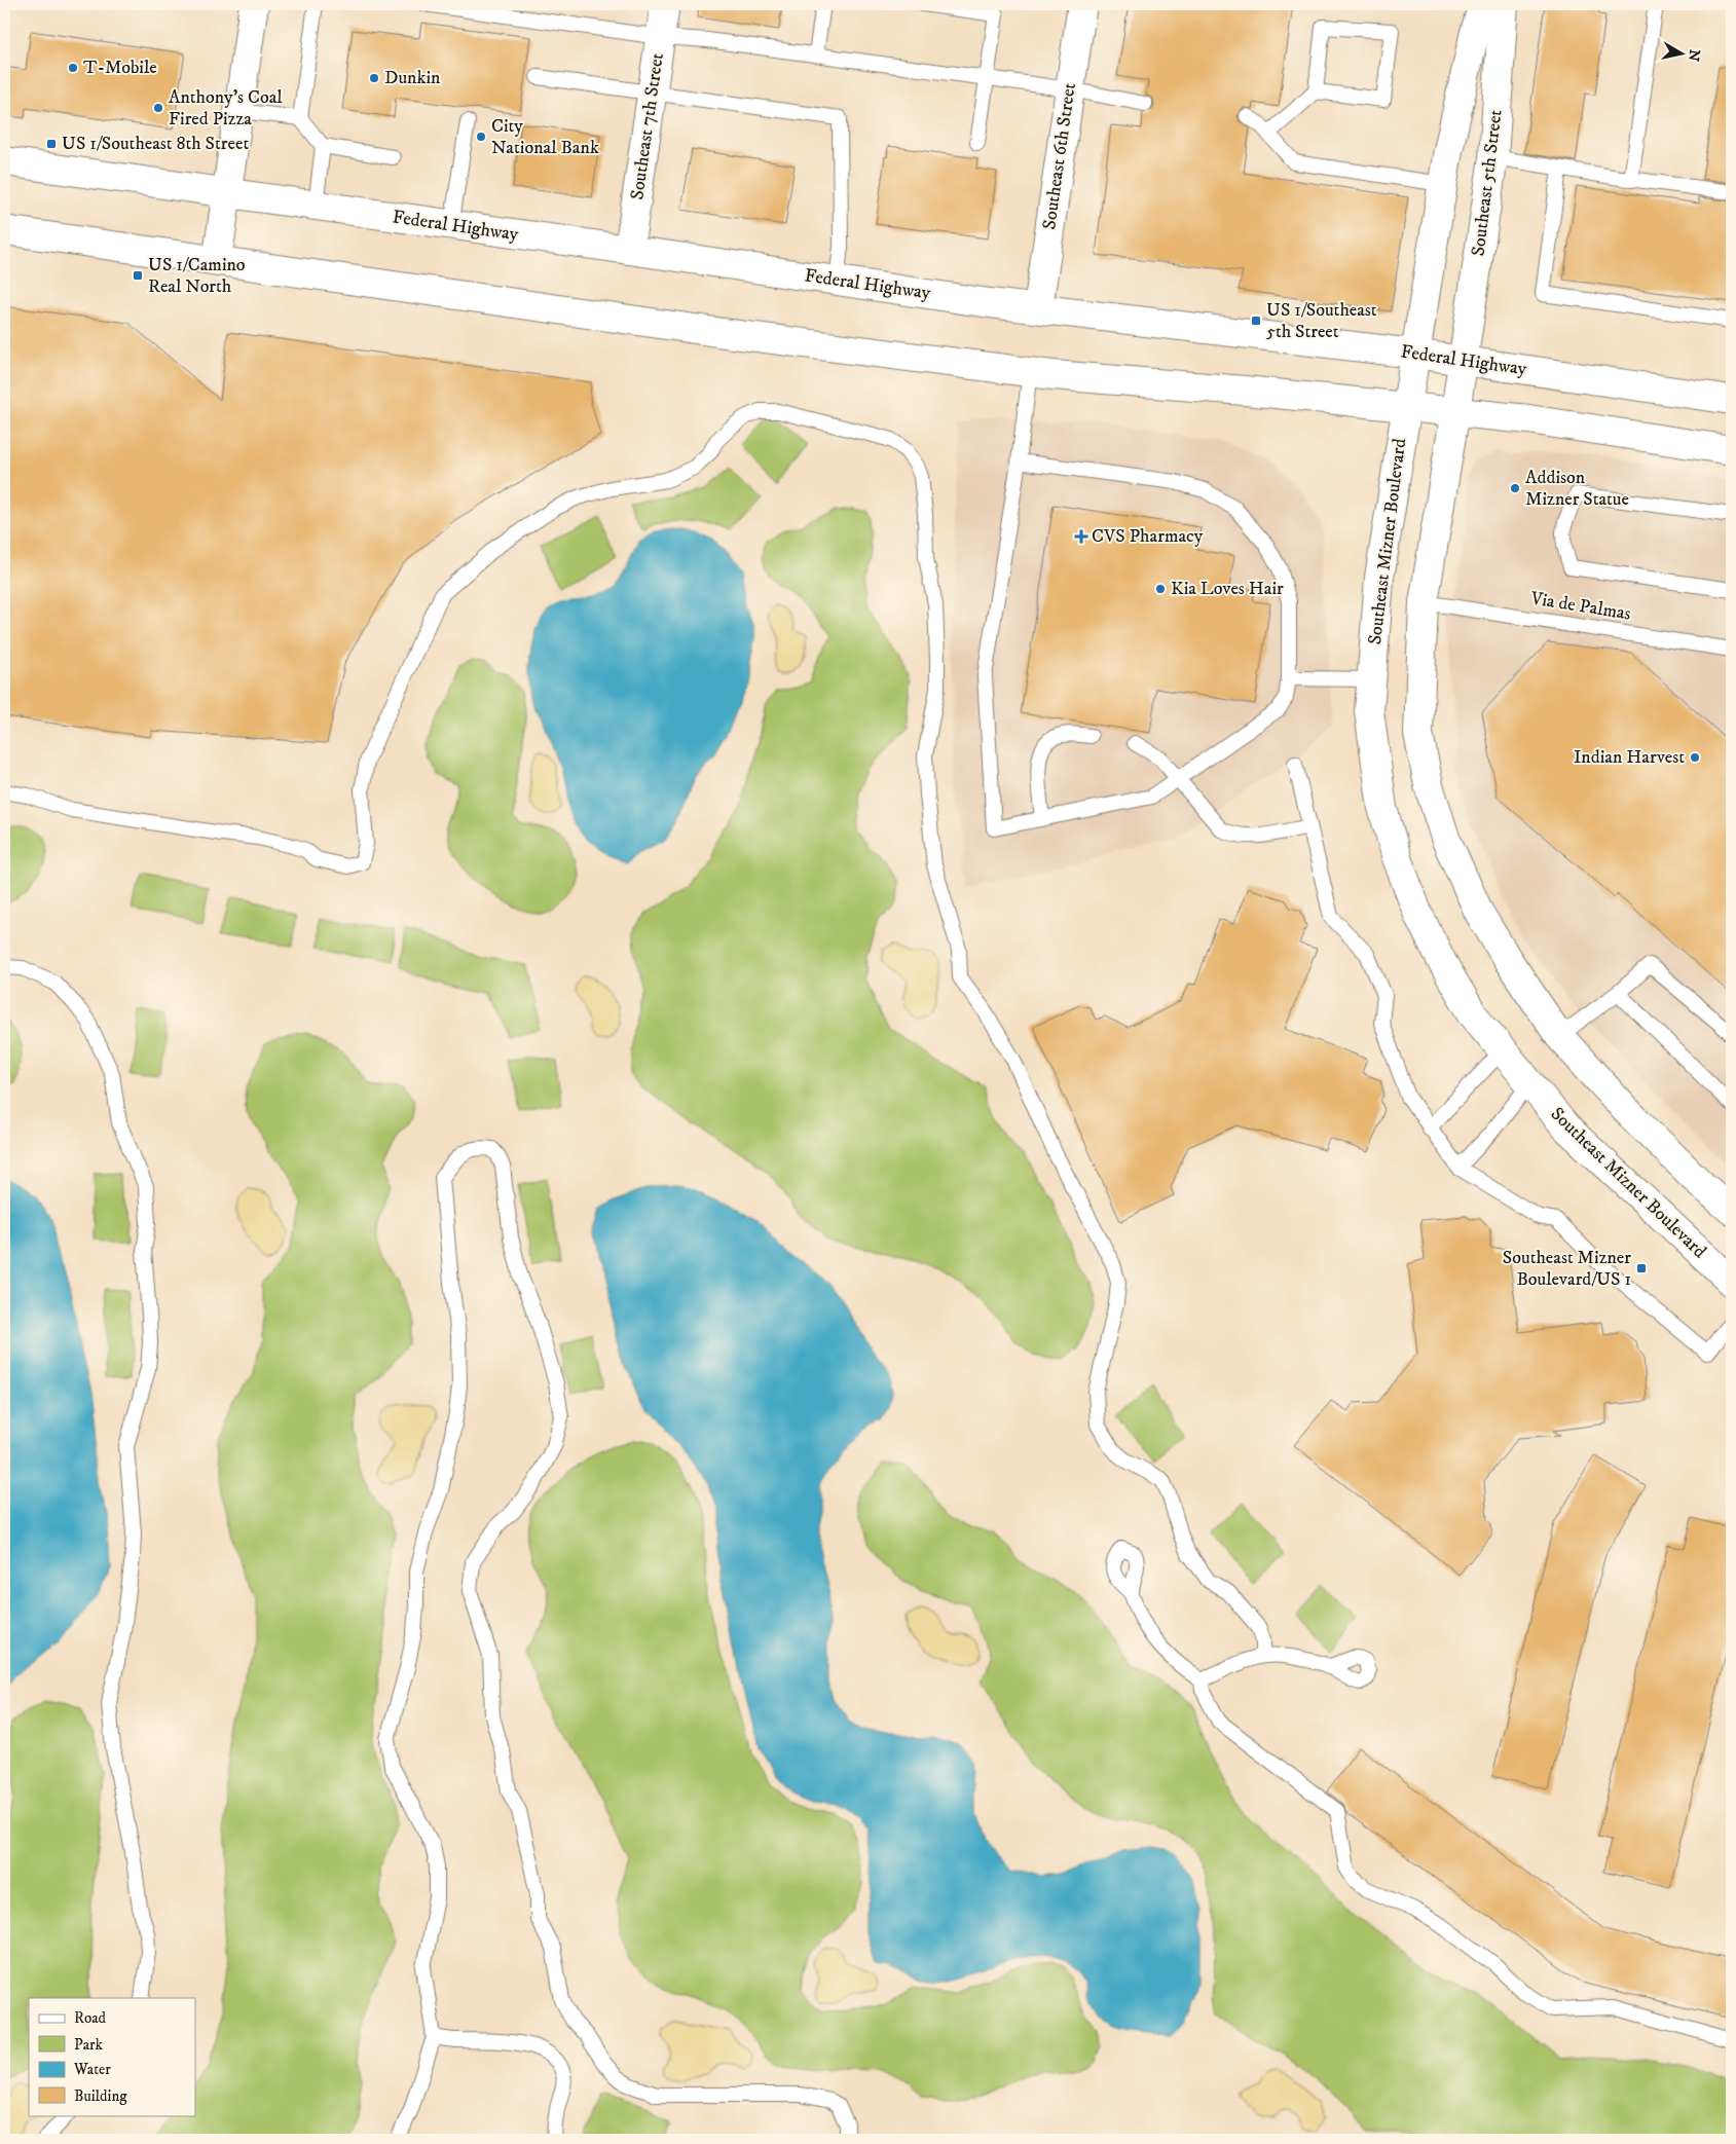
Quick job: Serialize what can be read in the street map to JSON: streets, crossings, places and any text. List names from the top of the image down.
{
  "streets": {
    "main road": [
      "Southeast 7th Street",
      "Southeast 6th Street",
      "Southeast 5th Street",
      "Federal Highway",
      "Southeast Mizner Boulevard"
    ],
    "lane": ["Via de Palmas"]
  },
  "crossings": [
    ["Southeast 7th Street", "Federal Highway"],
    ["Southeast 6th Street", "Federal Highway"],
    ["Southeast 5th Street", "Federal Highway"],
    ["Federal Highway", "Southeast Mizner Boulevard"]
  ],
  "places": {
    "other": [
      "T-Mobile",
      "Dunkin",
      "Anthony's Coal Fired Pizza",
      "City National Bank",
      "Addison Mizner Statue",
      "Kia Loves Hair",
      "Indian Harvest"
    ],
    "transit": [
      "US 1/Southeast 8th Street",
      "US 1/Camino Real North",
      "US 1/Southeast 5th Street",
      "Southeast Mizner Boulevard/US 1"
    ],
    "health": ["CVS Pharmacy"]
  },
  "legend": [
    "Road",
    "Park",
    "Water",
    "Building"
  ],
  "north": "right"
}
